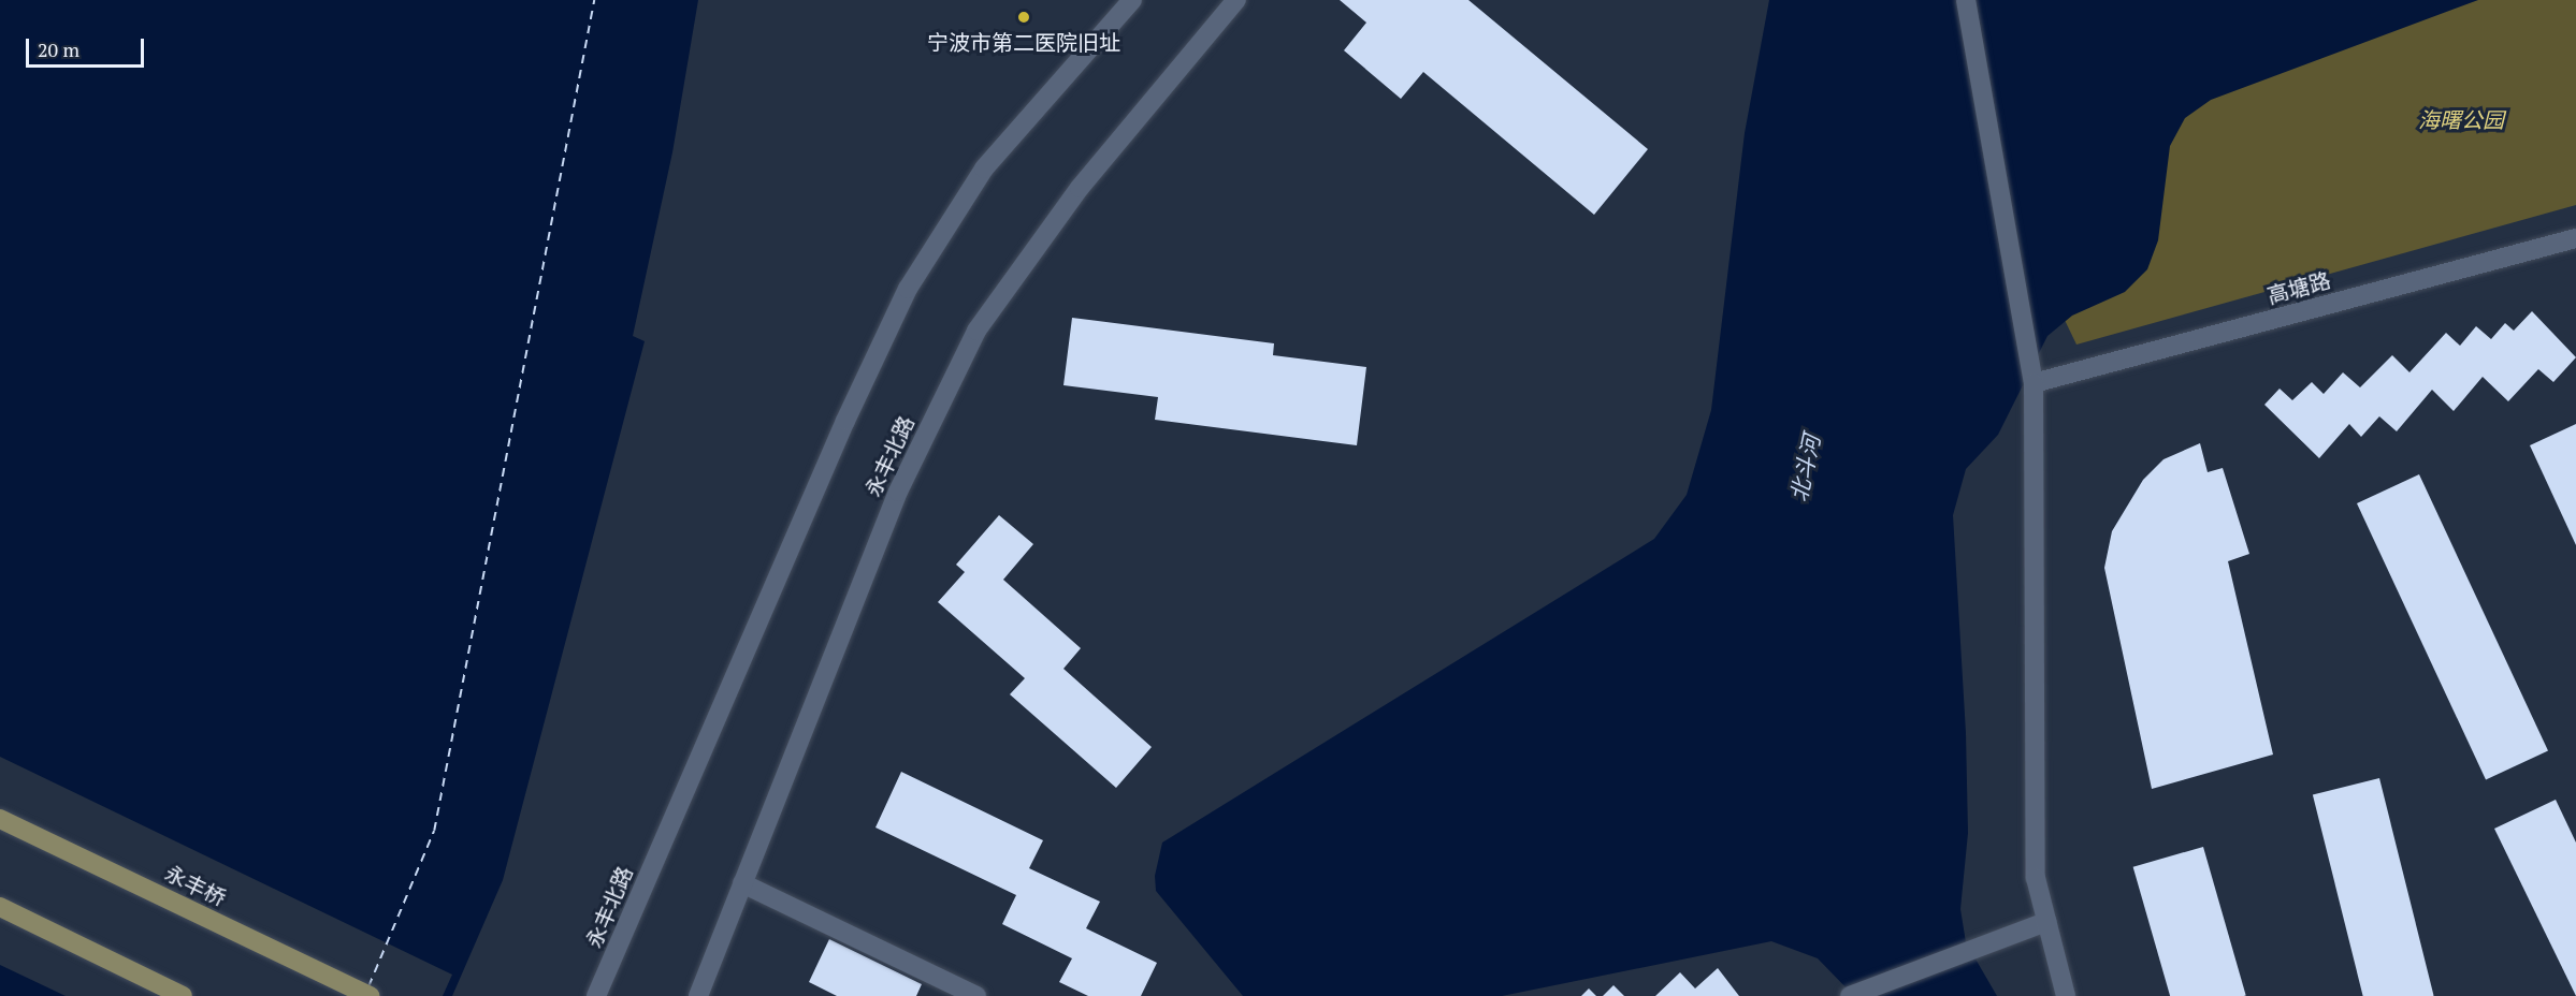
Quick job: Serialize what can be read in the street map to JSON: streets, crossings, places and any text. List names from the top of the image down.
{
  "streets": {
    "main road": ["高塘路", "永丰北路", "永丰桥"]
  },
  "water": ["北斗河"],
  "parks": ["海曙公园"],
  "places": ["宁波市第二医院旧址"],
  "scale_bar": "20 m"
}
